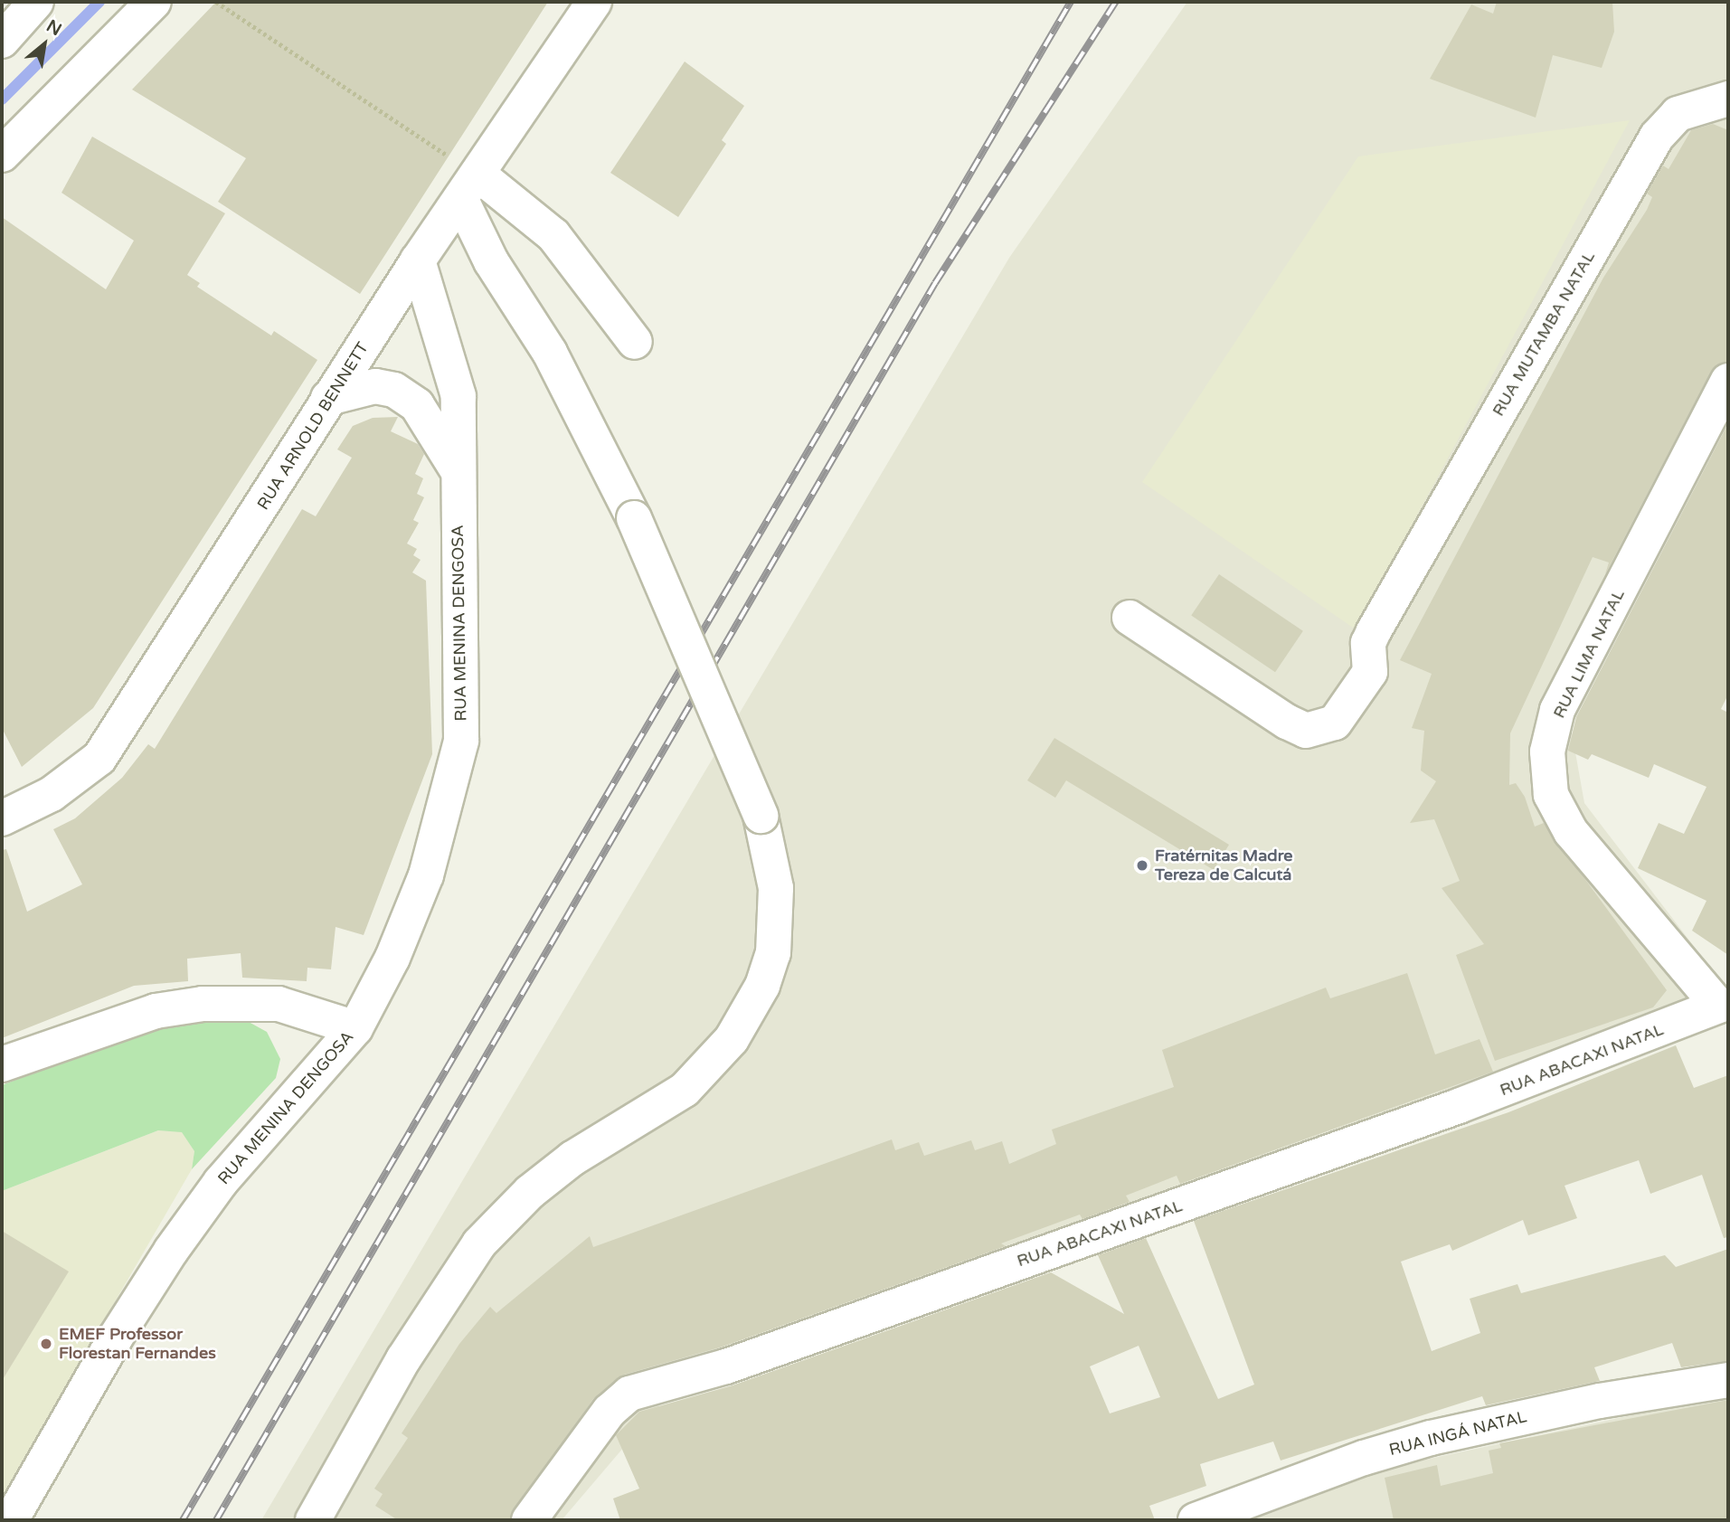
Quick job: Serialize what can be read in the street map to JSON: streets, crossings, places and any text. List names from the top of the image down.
{
  "streets": {
    "street": [
      "RUA MUTAMBA NATAL",
      "RUA ARNOLD BENNETT",
      "RUA MENINA DENGOSA",
      "RUA LIMA NATAL",
      "RUA ABACAXI NATAL",
      "RUA INGÁ NATAL"
    ]
  },
  "crossings": [
    ["RUA ARNOLD BENNETT", "RUA MENINA DENGOSA"],
    ["RUA LIMA NATAL", "RUA ABACAXI NATAL"]
  ],
  "places": ["Fratérnitas Madre Tereza de Calcutá", "EMEF Professor Florestan Fernandes"],
  "north": "top right"
}
